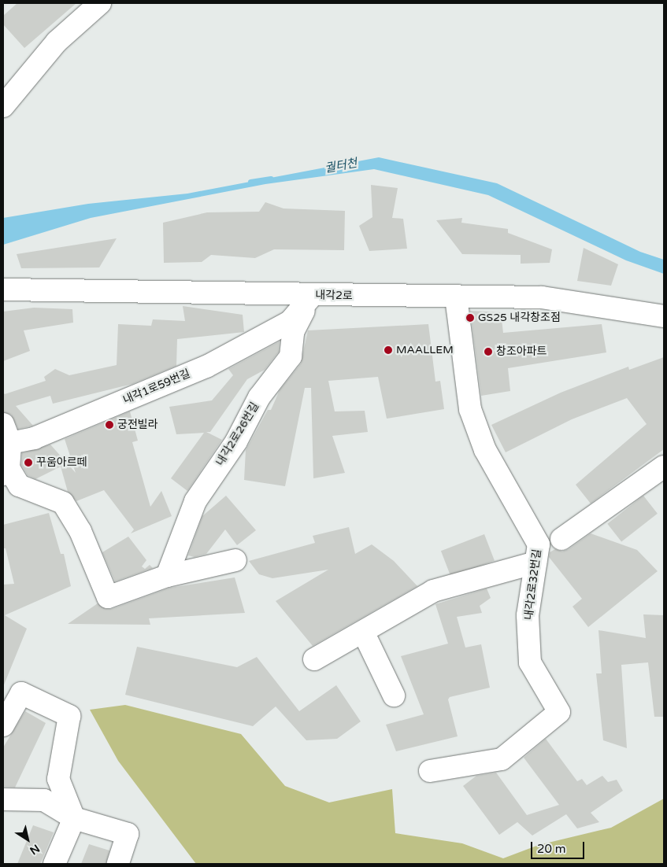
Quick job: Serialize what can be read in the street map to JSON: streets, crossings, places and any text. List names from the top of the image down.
{
  "streets": {
    "street": [
      "내각2로",
      "내각1로59번길",
      "내각2로26번길",
      "내각2로32번길"
    ]
  },
  "crossings": [
    ["내각2로", "내각1로59번길"],
    ["내각2로", "내각2로26번길"],
    ["내각2로", "내각2로32번길"],
    ["내각1로59번길", "내각2로26번길"]
  ],
  "water": ["궐터천"],
  "places": [
    "GS25 내각창조점",
    "MAALLEM",
    "창조아파트",
    "궁전빌라",
    "꾸움아르떼"
  ],
  "scale_bar": "20 m",
  "north": "bottom right"
}
